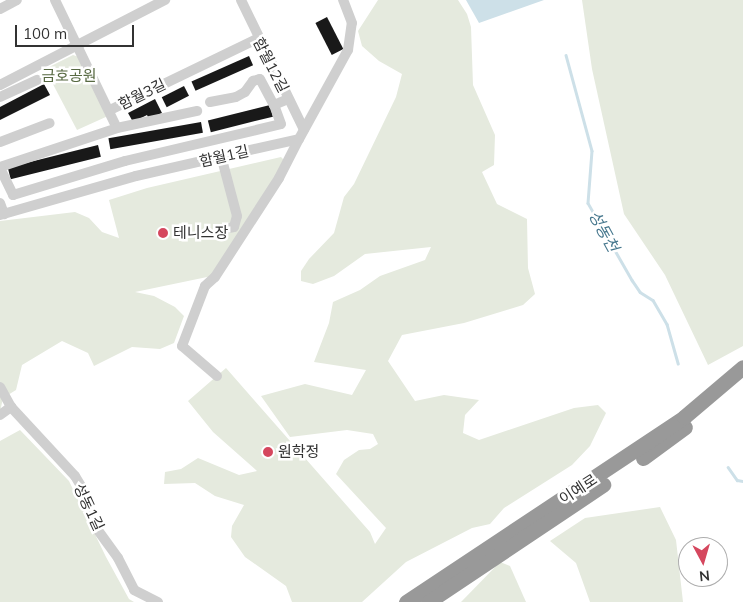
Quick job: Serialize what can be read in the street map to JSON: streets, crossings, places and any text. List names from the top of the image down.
{
  "streets": {
    "highway": ["이예로"],
    "street": [
      "함월12길",
      "함월3길",
      "함월1길",
      "성동1길"
    ]
  },
  "crossings": [
    ["함월12길", "함월3길"],
    ["함월12길", "함월1길"]
  ],
  "water": ["성동천"],
  "parks": ["금호공원"],
  "places": ["테니스장", "원학정"],
  "scale_bar": "100 m",
  "north": "bottom"
}
